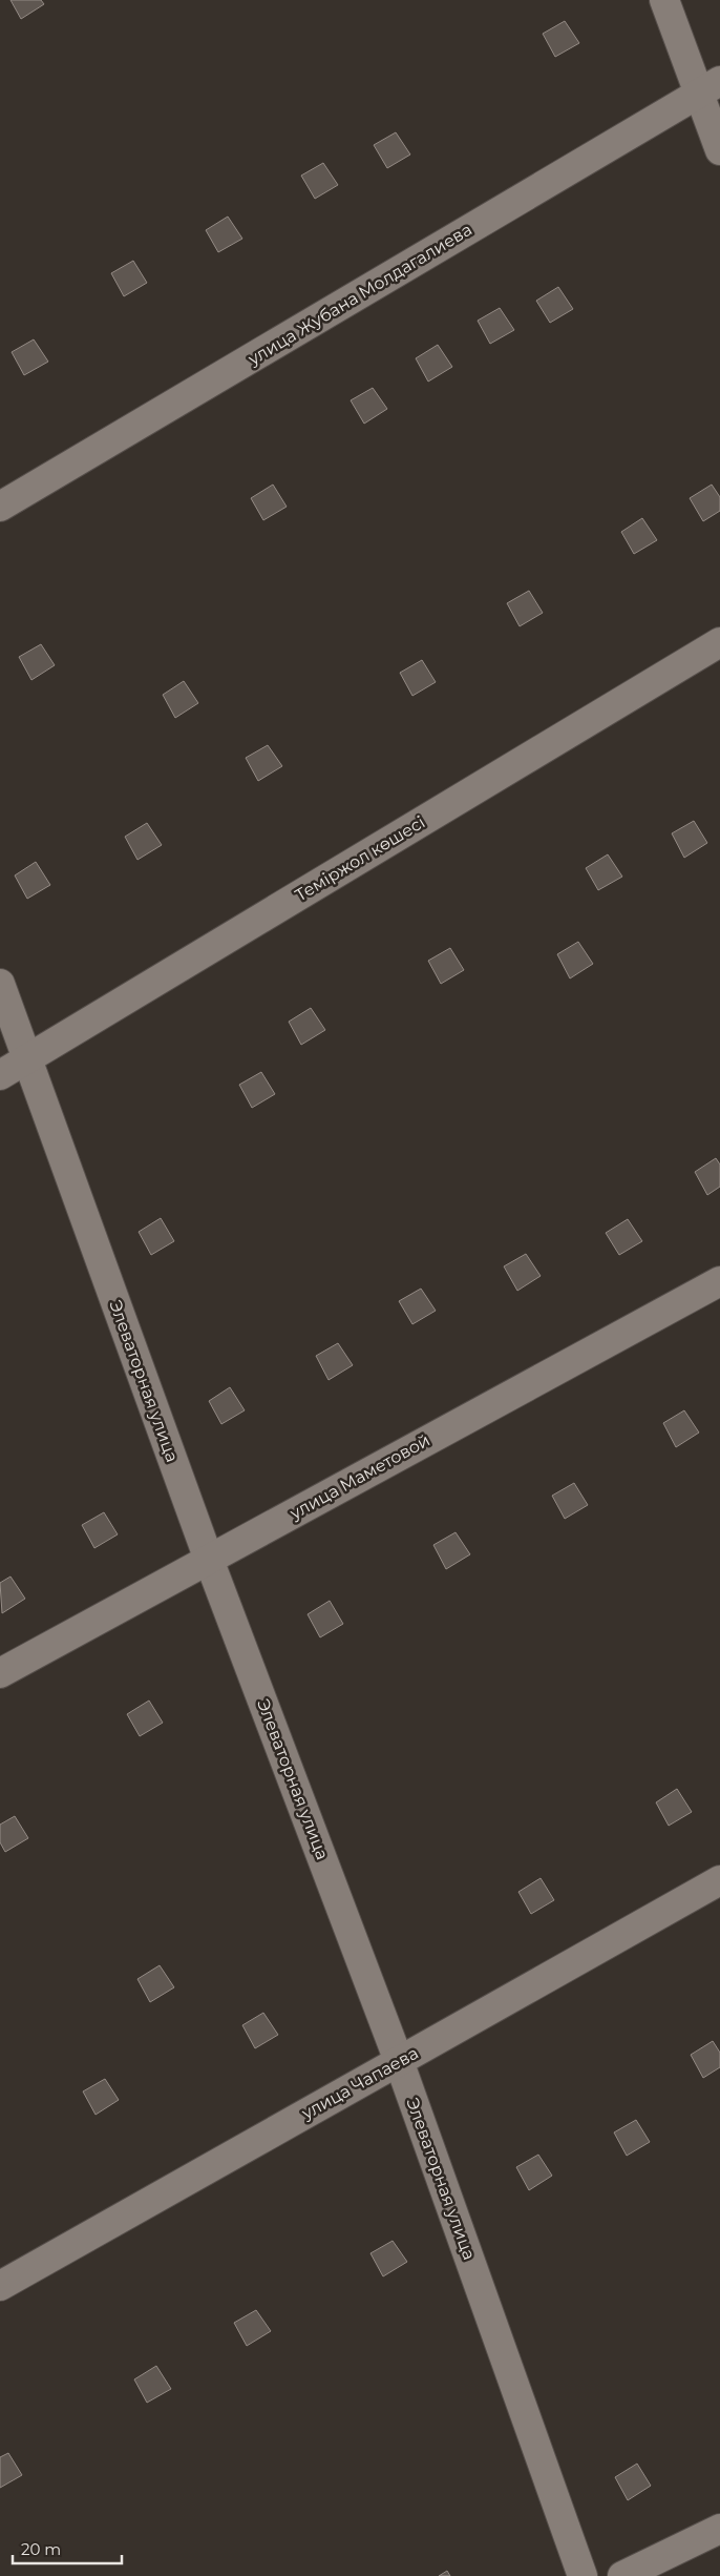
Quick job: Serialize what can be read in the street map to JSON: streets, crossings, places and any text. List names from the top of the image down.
{
  "streets": {
    "street": [
      "улица Жубана Молдагалиева",
      "Теміржол көшесі",
      "Элеваторная улица",
      "улица Маметовой",
      "улица Чапаева"
    ]
  },
  "crossings": [
    ["Теміржол көшесі", "Элеваторная улица"],
    ["Элеваторная улица", "улица Маметовой"],
    ["Элеваторная улица", "улица Чапаева"]
  ],
  "scale_bar": "20 m"
}
